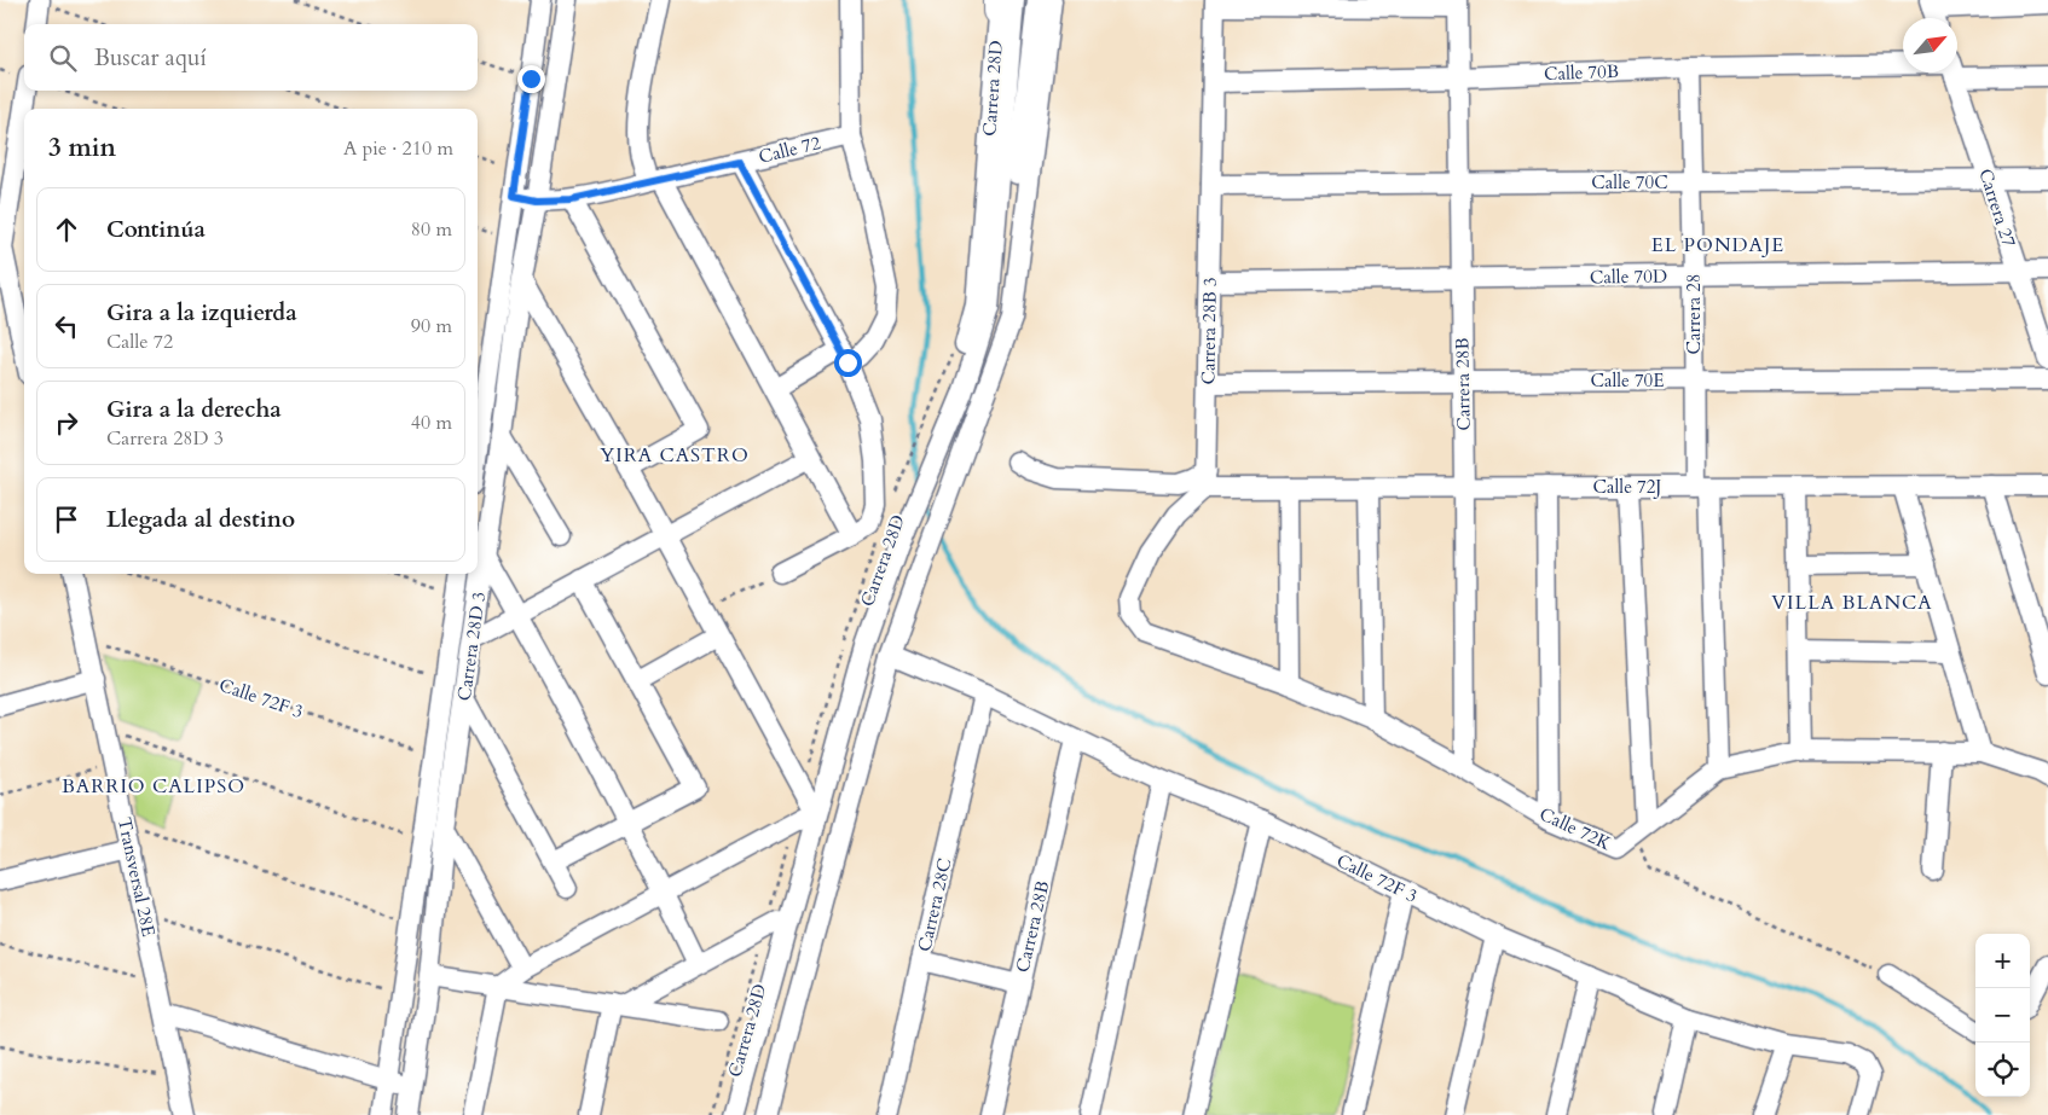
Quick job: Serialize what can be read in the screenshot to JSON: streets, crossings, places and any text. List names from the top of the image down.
{
  "streets": {
    "street": [
      "Calle 70B",
      "Carrera 28D",
      "Calle 72",
      "Calle 70C",
      "Carrera 27",
      "Calle 70D",
      "Carrera 28",
      "Carrera 28B 3",
      "Calle 70E",
      "Carrera 28B",
      "Calle 72J",
      "Carrera 28D 3",
      "Calle 72F 3",
      "Calle 72K",
      "Transversal 28E",
      "Carrera 28C"
    ]
  },
  "crossings": [
    ["Calle 70B", "Carrera 28"],
    ["Calle 70B", "Carrera 28B 3"],
    ["Calle 70B", "Carrera 28B"],
    ["Calle 72", "Carrera 28D 3"],
    ["Calle 70C", "Carrera 27"],
    ["Calle 70C", "Carrera 28"],
    ["Calle 70C", "Carrera 28B 3"],
    ["Calle 70C", "Carrera 28B"],
    ["Carrera 27", "Calle 70D"],
    ["Calle 70D", "Carrera 28"],
    ["Calle 70D", "Carrera 28B 3"],
    ["Calle 70D", "Carrera 28B"],
    ["Carrera 28", "Calle 70E"],
    ["Carrera 28", "Calle 72J"],
    ["Carrera 28", "Calle 72K"],
    ["Carrera 28B 3", "Calle 70E"],
    ["Carrera 28B 3", "Calle 72J"],
    ["Carrera 28B 3", "Calle 72K"],
    ["Calle 70E", "Carrera 28B"],
    ["Carrera 28B", "Calle 72J"],
    ["Carrera 28B", "Calle 72F 3"],
    ["Carrera 28B", "Calle 72K"],
    ["Calle 72J", "Calle 72K"],
    ["Carrera 28D 3", "Calle 72F 3"],
    ["Calle 72F 3", "Transversal 28E"],
    ["Calle 72F 3", "Carrera 28C"]
  ],
  "districts": [
    "EL PONDAJE",
    "YIRA CASTRO",
    "VILLA BLANCA",
    "BARRIO CALIPSO"
  ],
  "north": "top right",
  "page": {
    "search": "Buscar aquí",
    "heading": ["3 min", "A pie · 210 m"],
    "list": [
      ["Continúa", "80 m"],
      ["Gira a la izquierda", "Calle 72", "90 m"],
      ["Gira a la derecha", "Carrera 28D 3", "40 m"],
      "Llegada al destino"
    ],
    "map_buttons": ["+", "−"]
  }
}
